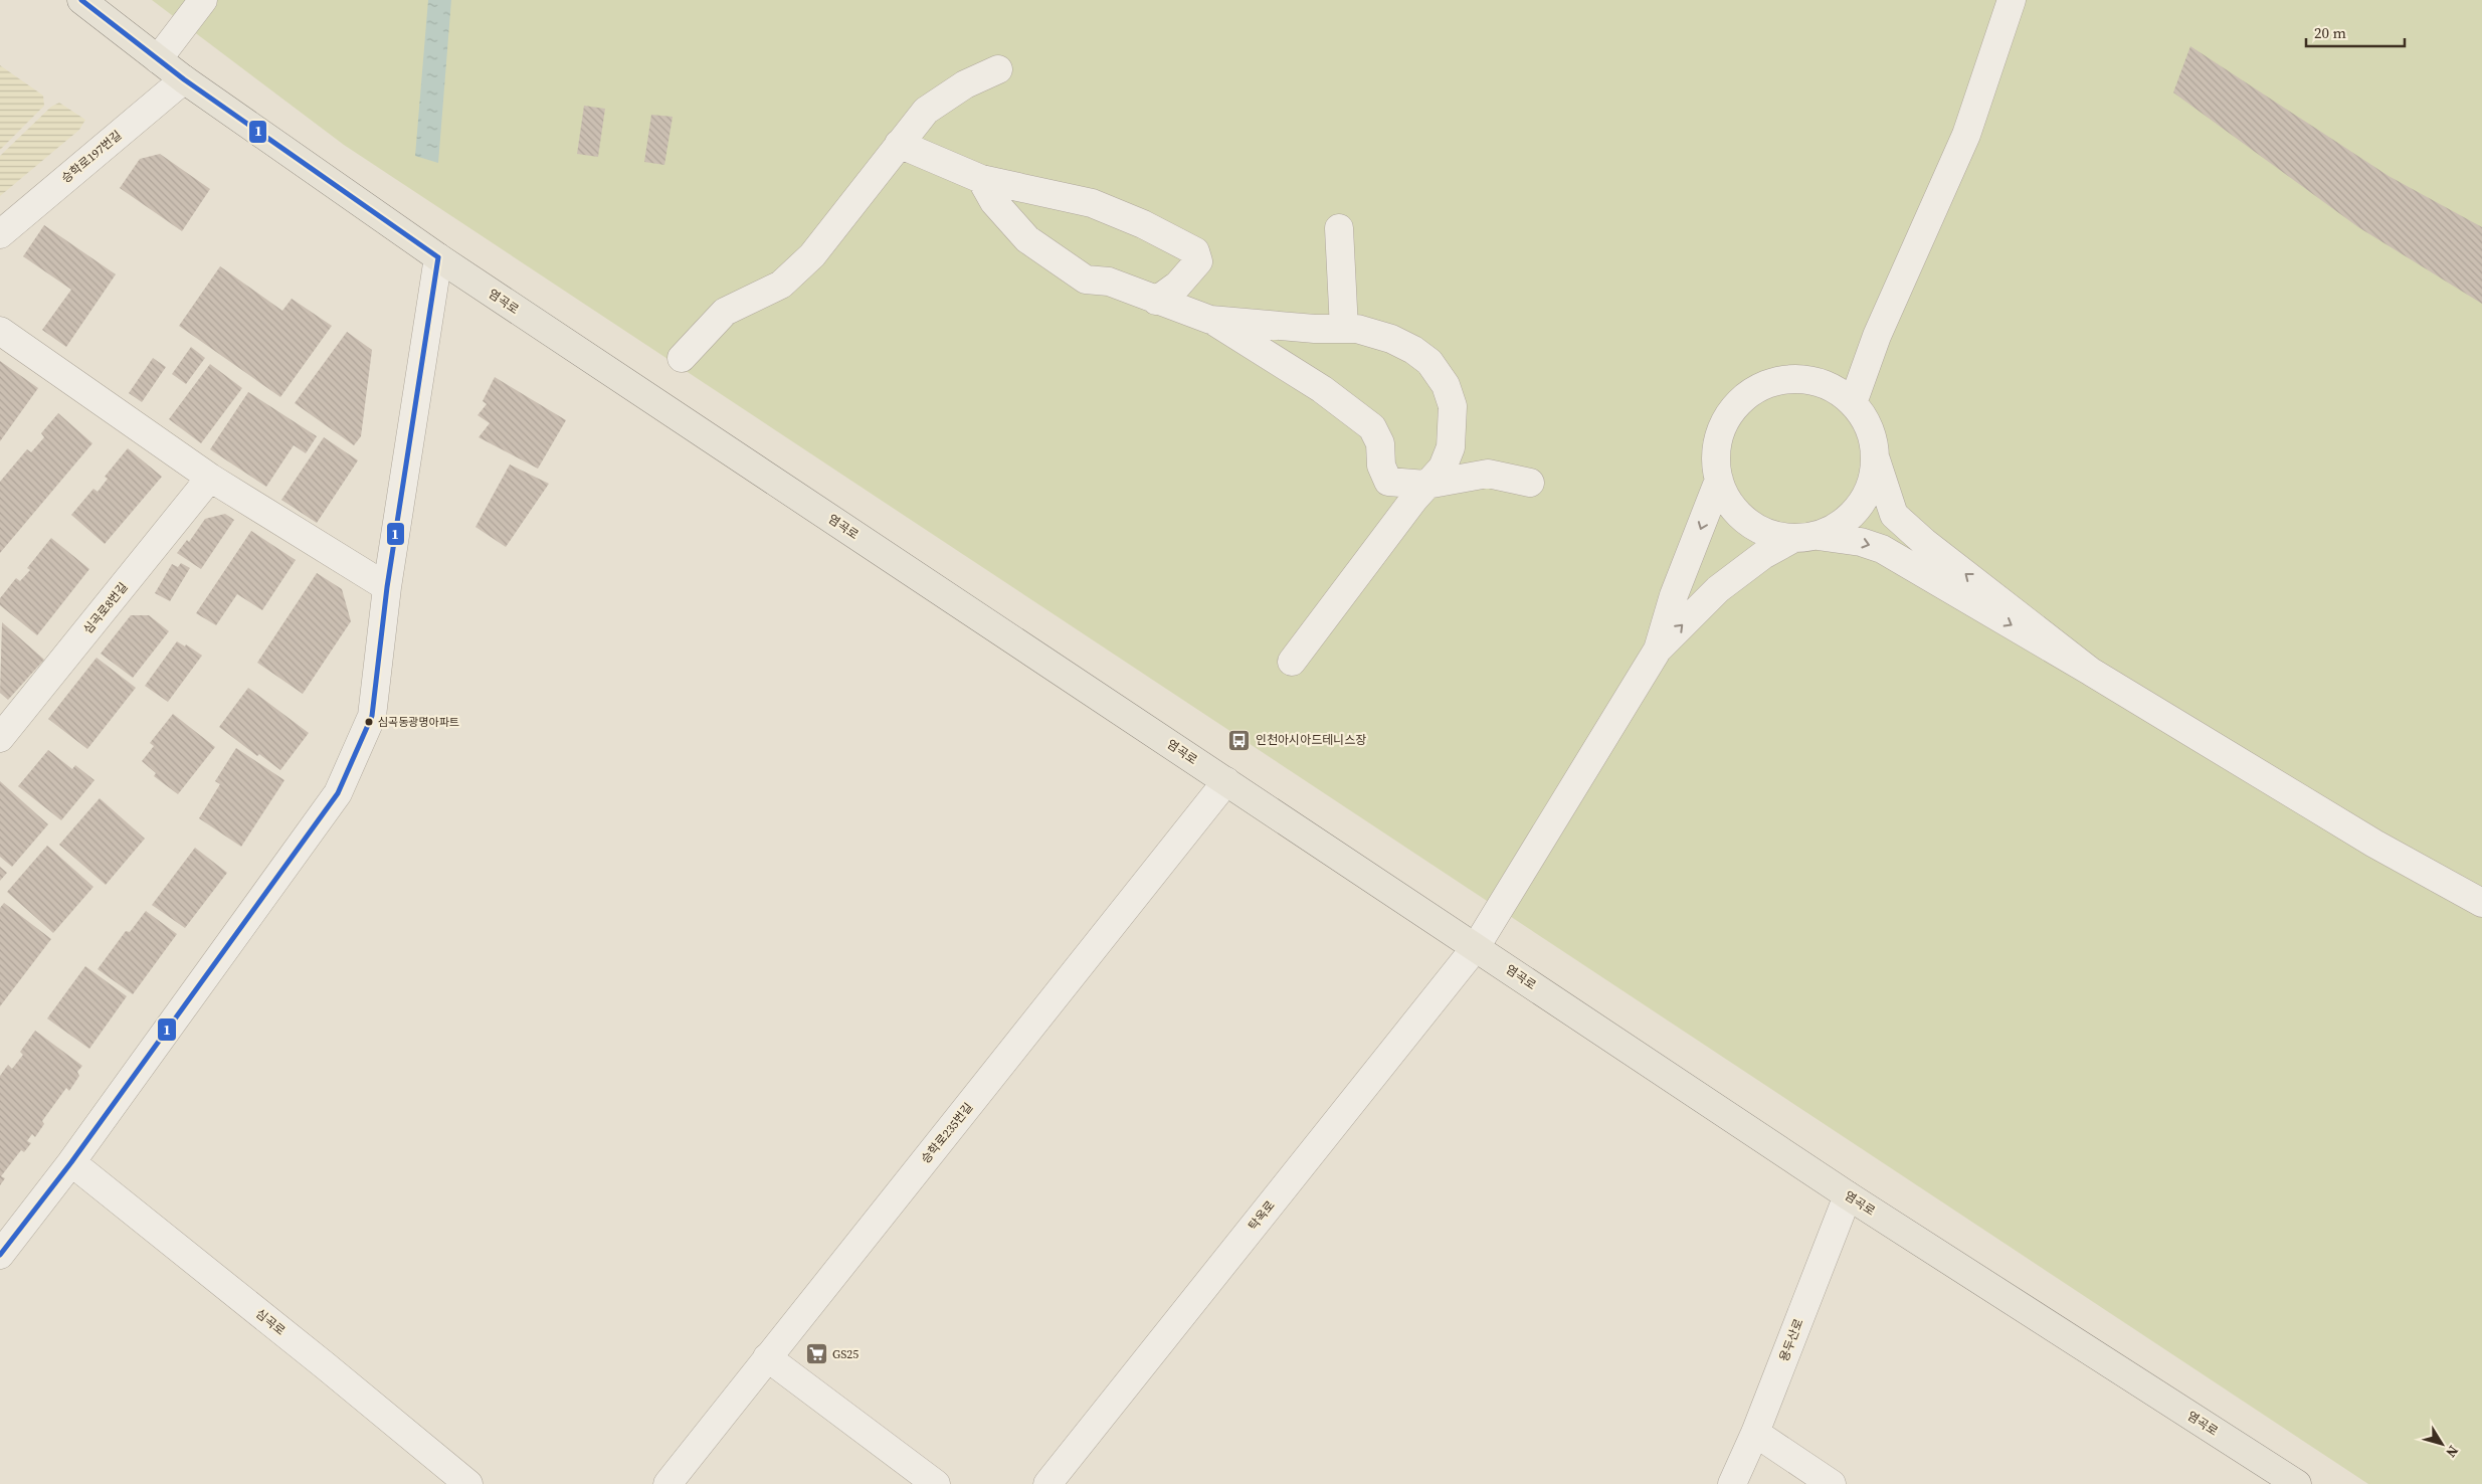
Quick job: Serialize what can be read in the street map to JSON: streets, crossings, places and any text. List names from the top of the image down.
{
  "streets": {
    "main road": ["염곡로"],
    "street": [
      "승학로197번길",
      "심곡로8번길",
      "승학로235번길",
      "탁옥로",
      "심곡로",
      "용두산로"
    ]
  },
  "crossings": [
    ["승학로197번길", "염곡로"],
    ["염곡로", "승학로235번길"],
    ["염곡로", "탁옥로"],
    ["염곡로", "용두산로"]
  ],
  "places": {
    "other": ["심곡동광명아파트"],
    "bus stop": ["인천아시아드테니스장"],
    "supermarket": ["GS25"]
  },
  "lines": ["transit line 1"],
  "scale_bar": "20 m",
  "north": "bottom right"
}
